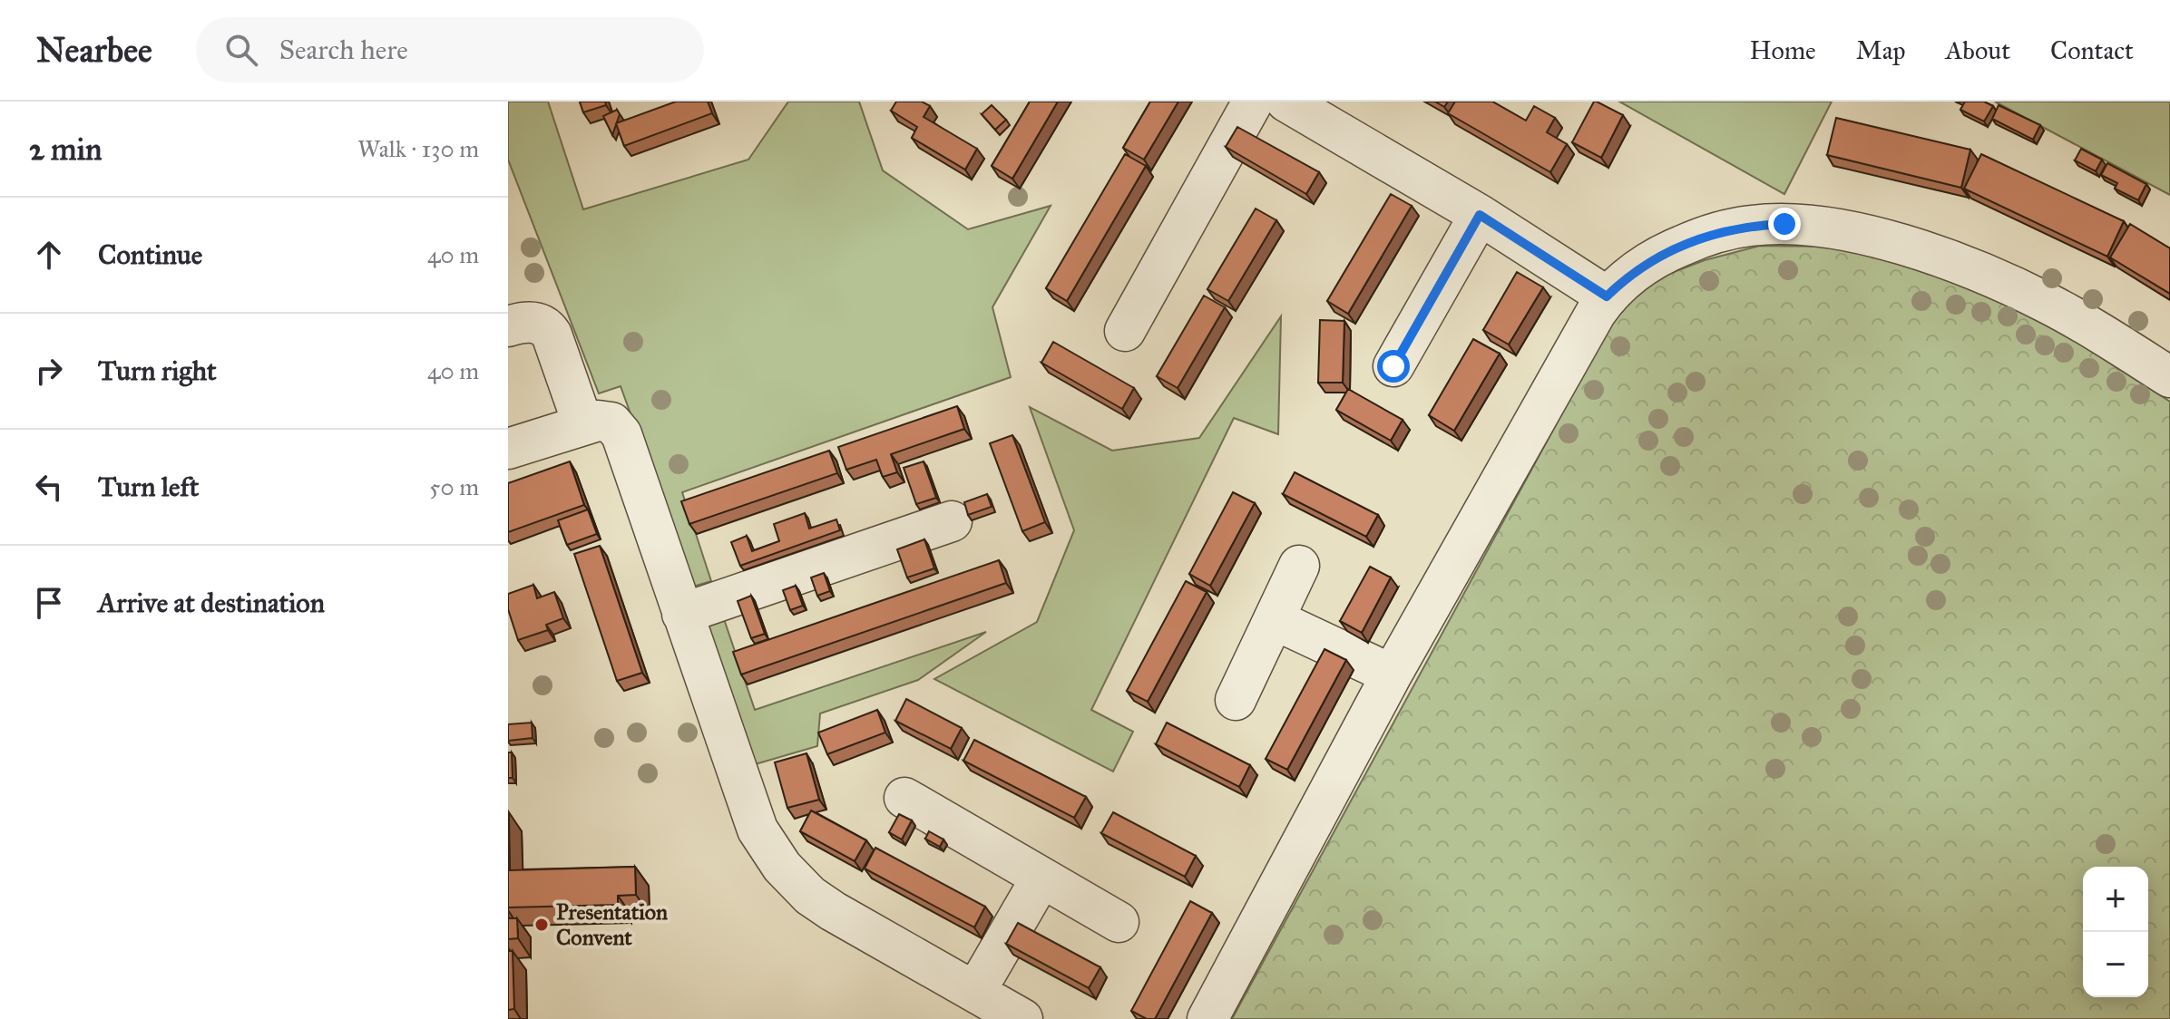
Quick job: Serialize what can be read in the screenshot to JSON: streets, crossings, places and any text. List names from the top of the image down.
{
  "places": ["Presentation Convent"],
  "page": {
    "header": "Nearbee",
    "search": "Search here",
    "nav": [
      "Home",
      "Map",
      "About",
      "Contact"
    ],
    "heading": ["2 min", "Walk · 130 m"],
    "list": [
      ["Continue", "40 m"],
      ["Turn right", "40 m"],
      ["Turn left", "50 m"],
      "Arrive at destination"
    ],
    "map_buttons": ["+", "−"]
  }
}
